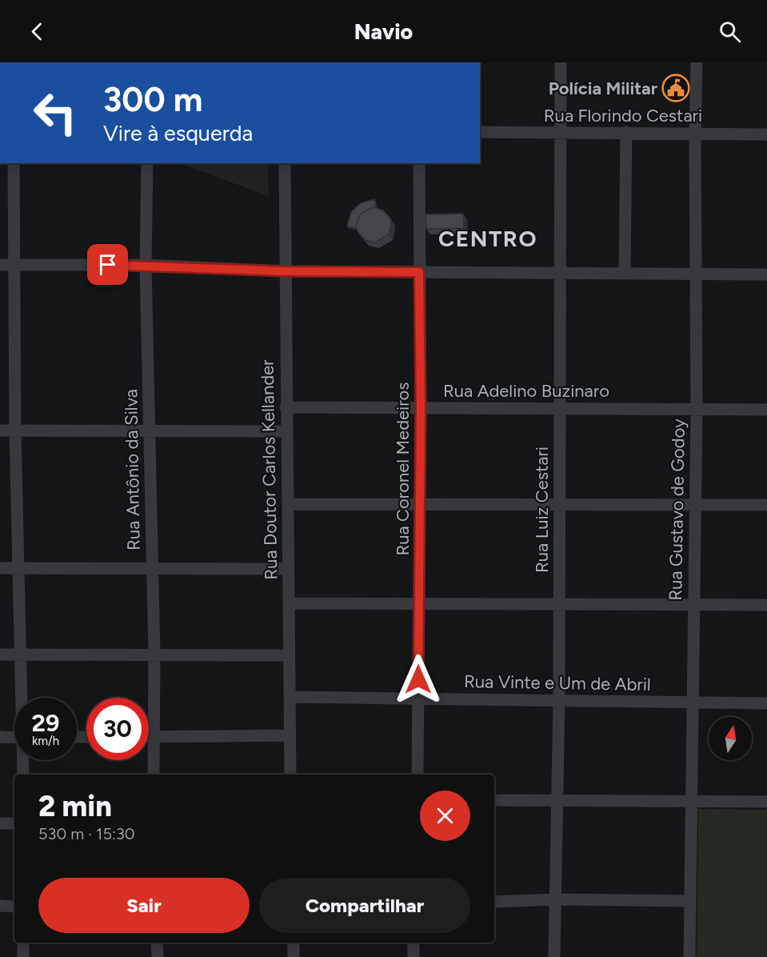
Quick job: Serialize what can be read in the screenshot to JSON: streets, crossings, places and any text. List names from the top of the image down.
{
  "streets": {
    "street": [
      "Rua Florindo Cestari",
      "Rua Adelino Buzinaro",
      "Rua Coronel Medeiros",
      "Rua Antônio da Silva",
      "Rua Doutor Carlos Kellander",
      "Rua Luiz Cestari",
      "Rua Gustavo de Godoy",
      "Rua Vinte e Um de Abril"
    ]
  },
  "crossings": [
    ["Rua Florindo Cestari", "Rua Luiz Cestari"],
    ["Rua Florindo Cestari", "Rua Gustavo de Godoy"],
    ["Rua Adelino Buzinaro", "Rua Coronel Medeiros"],
    ["Rua Adelino Buzinaro", "Rua Doutor Carlos Kellander"],
    ["Rua Adelino Buzinaro", "Rua Luiz Cestari"],
    ["Rua Adelino Buzinaro", "Rua Gustavo de Godoy"],
    ["Rua Coronel Medeiros", "Rua Vinte e Um de Abril"],
    ["Rua Doutor Carlos Kellander", "Rua Vinte e Um de Abril"],
    ["Rua Luiz Cestari", "Rua Vinte e Um de Abril"],
    ["Rua Gustavo de Godoy", "Rua Vinte e Um de Abril"]
  ],
  "districts": ["CENTRO"],
  "places": {
    "public building": ["Polícia Militar"]
  },
  "north": "top",
  "page": {
    "header": "Navio",
    "turn": ["300 m", "Vire à esquerda"],
    "speed": "29 km/h",
    "limit": "30",
    "heading": ["2 min", "530 m · 15:30"],
    "buttons": ["Sair", "Compartilhar"]
  }
}
